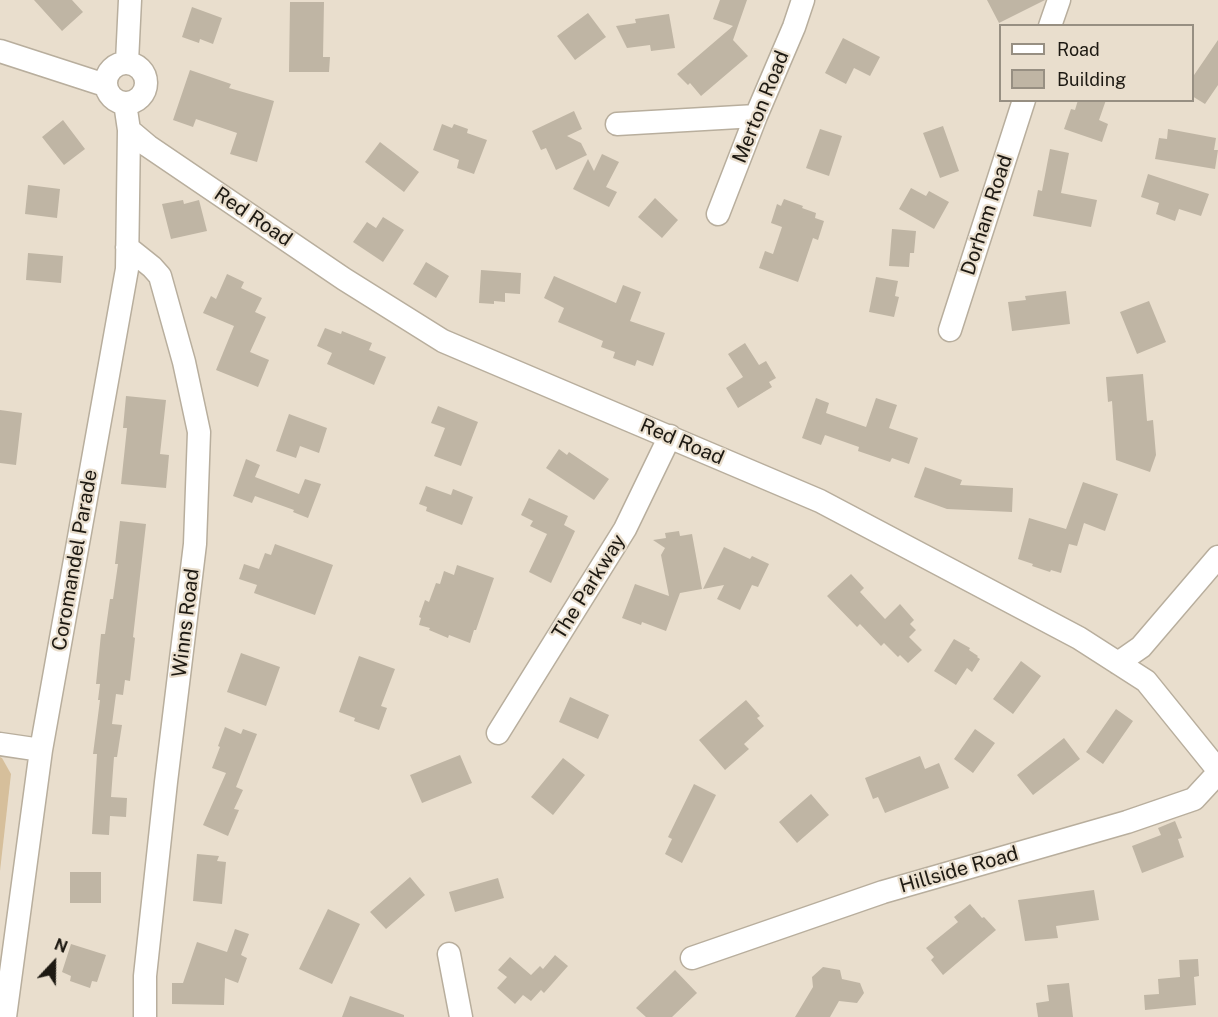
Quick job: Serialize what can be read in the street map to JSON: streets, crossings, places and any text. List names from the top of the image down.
{
  "streets": {
    "street": [
      "Merton Road",
      "Dorham Road",
      "Red Road",
      "Coromandel Parade",
      "The Parkway",
      "Winns Road",
      "Hillside Road"
    ]
  },
  "crossings": [
    ["Red Road", "Coromandel Parade"],
    ["Red Road", "The Parkway"],
    ["Red Road", "Hillside Road"],
    ["Coromandel Parade", "Winns Road"]
  ],
  "legend": ["Road", "Building"],
  "north": "top"
}
